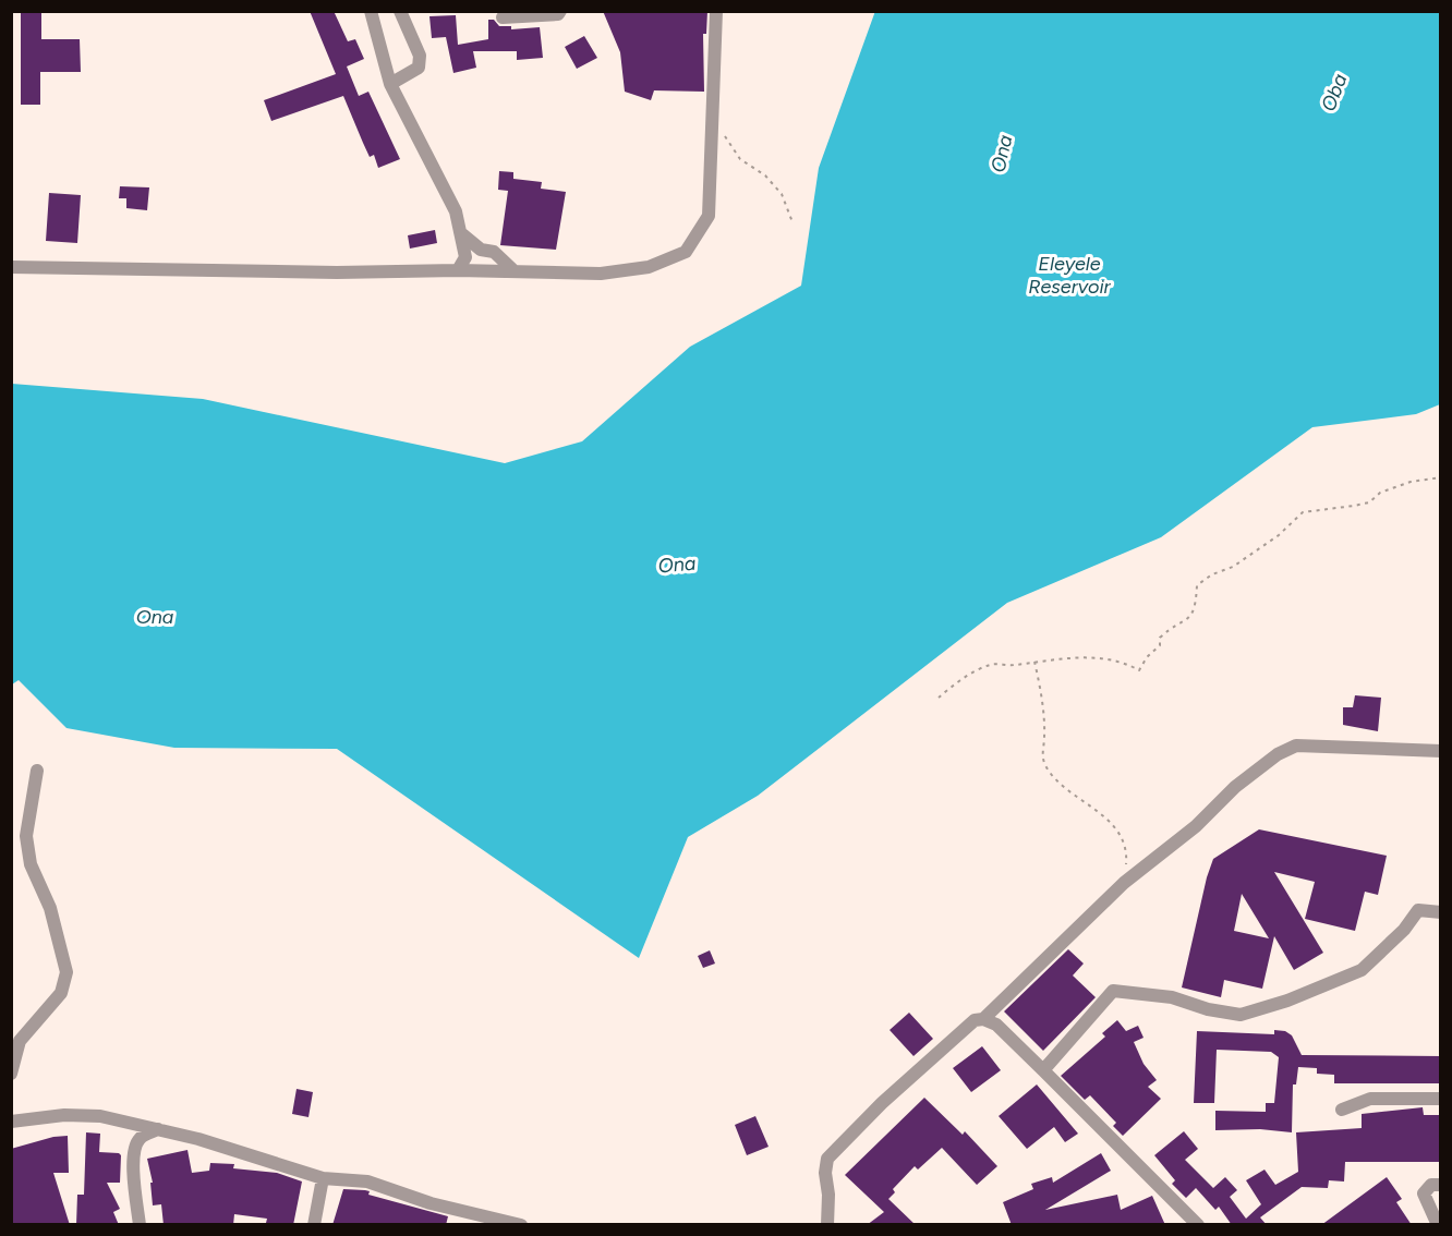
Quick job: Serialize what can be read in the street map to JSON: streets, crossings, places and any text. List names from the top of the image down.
{
  "water": ["Oba", "Ona", "Eleyele Reservoir"]
}
